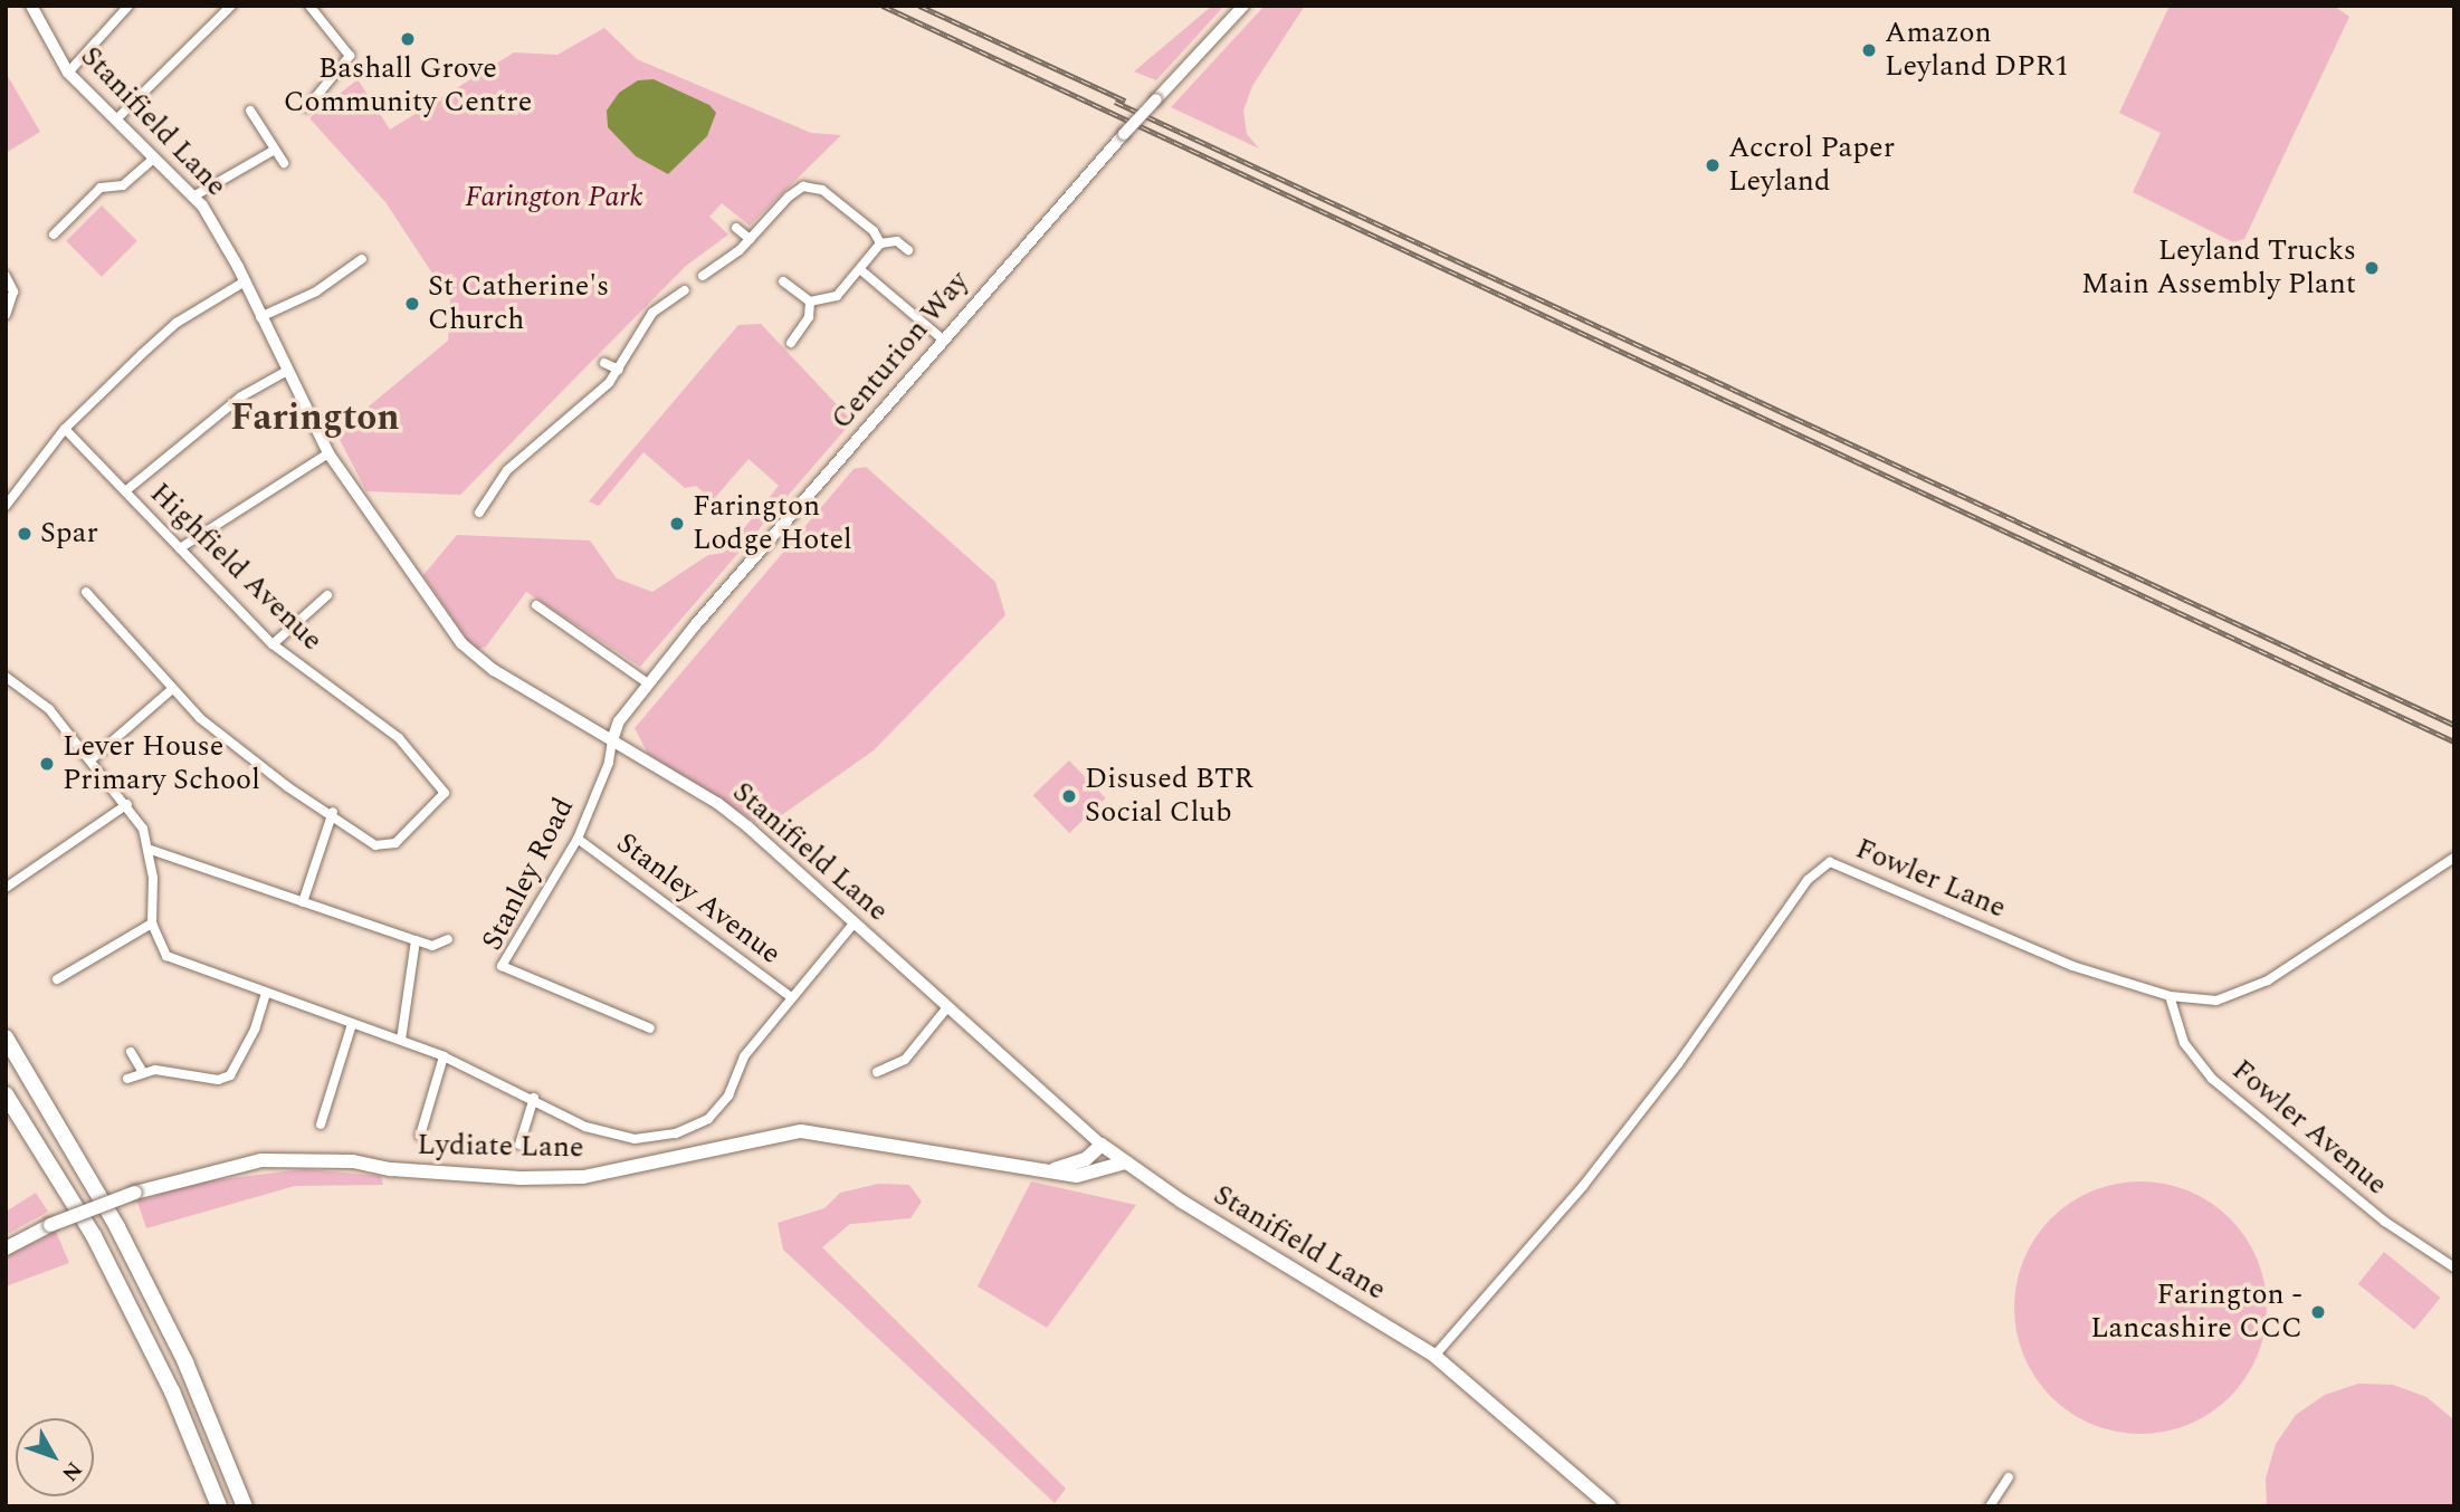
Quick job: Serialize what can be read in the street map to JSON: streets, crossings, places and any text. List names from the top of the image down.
{
  "streets": {
    "main road": ["Stanifield Lane", "Centurion Way", "Lydiate Lane"],
    "street": [
      "Highfield Avenue",
      "Stanley Road",
      "Fowler Lane",
      "Stanley Avenue",
      "Fowler Avenue"
    ]
  },
  "crossings": [
    ["Stanifield Lane", "Centurion Way"],
    ["Stanifield Lane", "Stanley Road"],
    ["Stanifield Lane", "Fowler Lane"],
    ["Stanifield Lane", "Lydiate Lane"],
    ["Centurion Way", "Stanley Road"],
    ["Stanley Road", "Stanley Avenue"],
    ["Fowler Lane", "Fowler Avenue"]
  ],
  "districts": ["Farington"],
  "parks": ["Farington Park"],
  "places": [
    "Bashall Grove Community Centre",
    "Amazon Leyland DPR1",
    "Accrol Paper Leyland",
    "Leyland Trucks Main Assembly Plant",
    "St Catherine's Church",
    "Farington Lodge Hotel",
    "Spar",
    "Lever House Primary School",
    "Disused BTR Social Club",
    "Farington - Lancashire CCC"
  ],
  "north": "bottom right"
}
